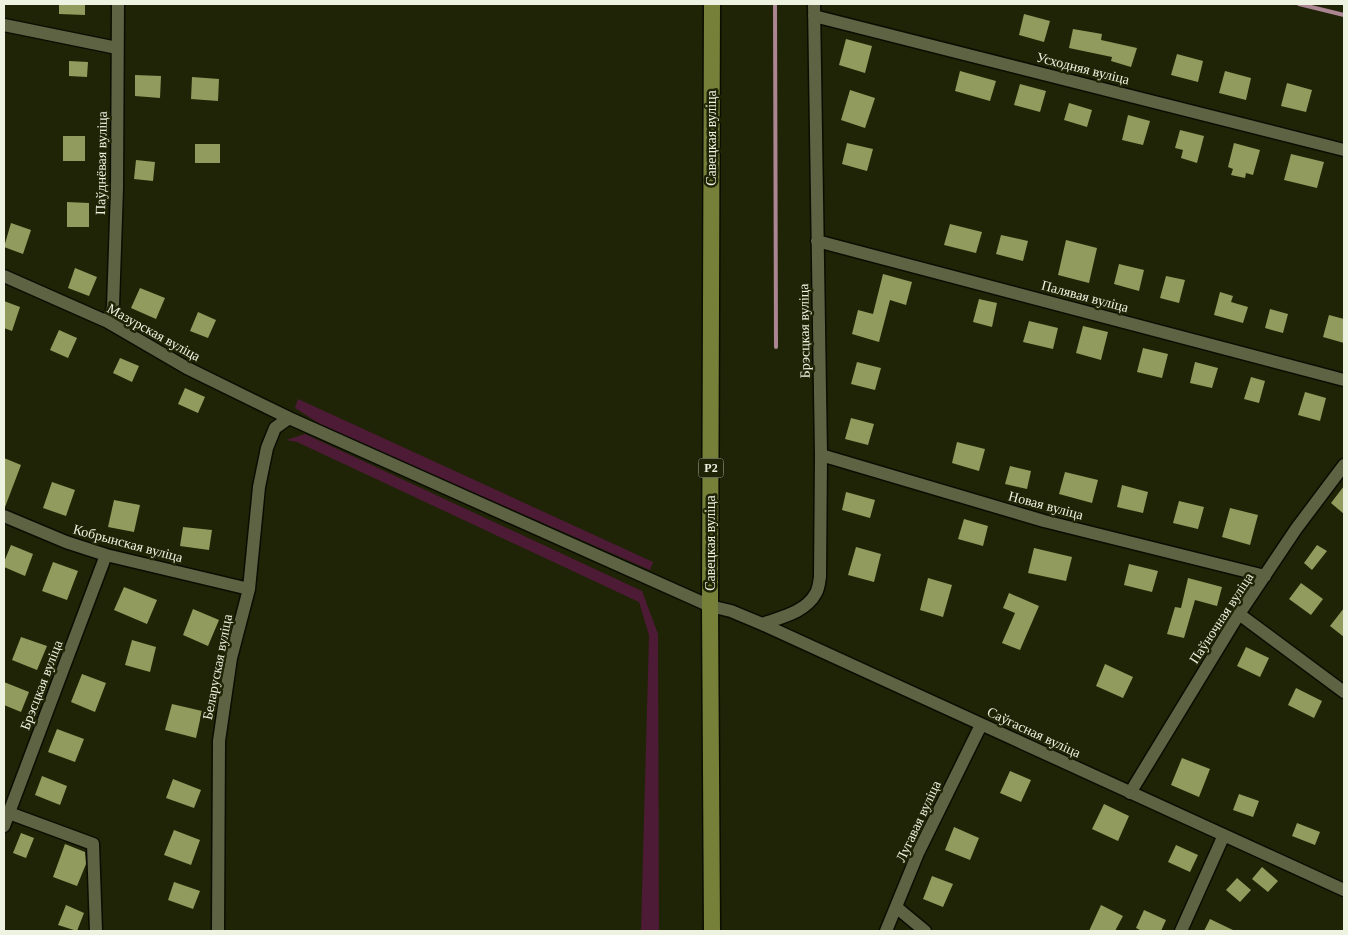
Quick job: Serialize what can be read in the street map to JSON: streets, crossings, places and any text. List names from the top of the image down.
{
  "streets": {
    "main road": ["Савецкая вуліца", "Р2"],
    "street": [
      "Усходняя вуліца",
      "Паўднёвая вуліца",
      "Палявая вуліца",
      "Брэсцкая вуліца",
      "Мазурская вуліца",
      "Новая вуліца",
      "Кобрынская вуліца",
      "Паўночная вуліца",
      "Беларуская вуліца",
      "Саўгасная вуліца",
      "Лугавая вуліца"
    ]
  },
  "crossings": [
    ["Усходняя вуліца", "Брэсцкая вуліца"],
    ["Савецкая вуліца", "Мазурская вуліца"],
    ["Савецкая вуліца", "Саўгасная вуліца"],
    ["Паўднёвая вуліца", "Мазурская вуліца"],
    ["Палявая вуліца", "Брэсцкая вуліца"],
    ["Брэсцкая вуліца", "Новая вуліца"],
    ["Брэсцкая вуліца", "Кобрынская вуліца"],
    ["Брэсцкая вуліца", "Саўгасная вуліца"],
    ["Мазурская вуліца", "Беларуская вуліца"],
    ["Мазурская вуліца", "Саўгасная вуліца"],
    ["Новая вуліца", "Паўночная вуліца"],
    ["Кобрынская вуліца", "Беларуская вуліца"],
    ["Паўночная вуліца", "Саўгасная вуліца"],
    ["Саўгасная вуліца", "Лугавая вуліца"]
  ]
}
